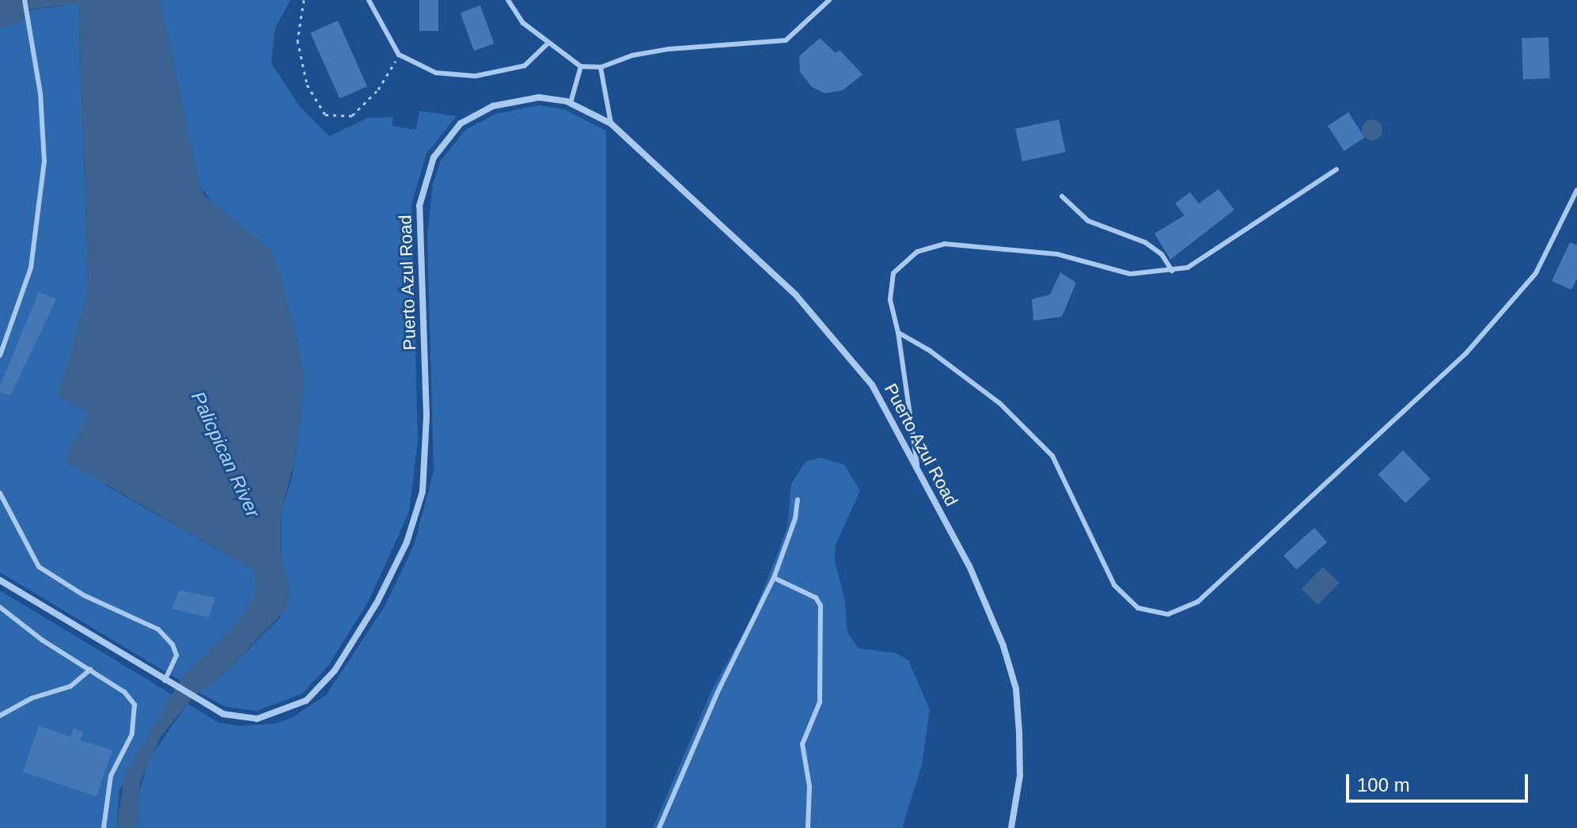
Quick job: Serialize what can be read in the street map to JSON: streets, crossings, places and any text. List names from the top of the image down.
{
  "streets": {
    "street": ["Puerto Azul Road"]
  },
  "water": ["Palicpican River"],
  "scale_bar": "100 m"
}
